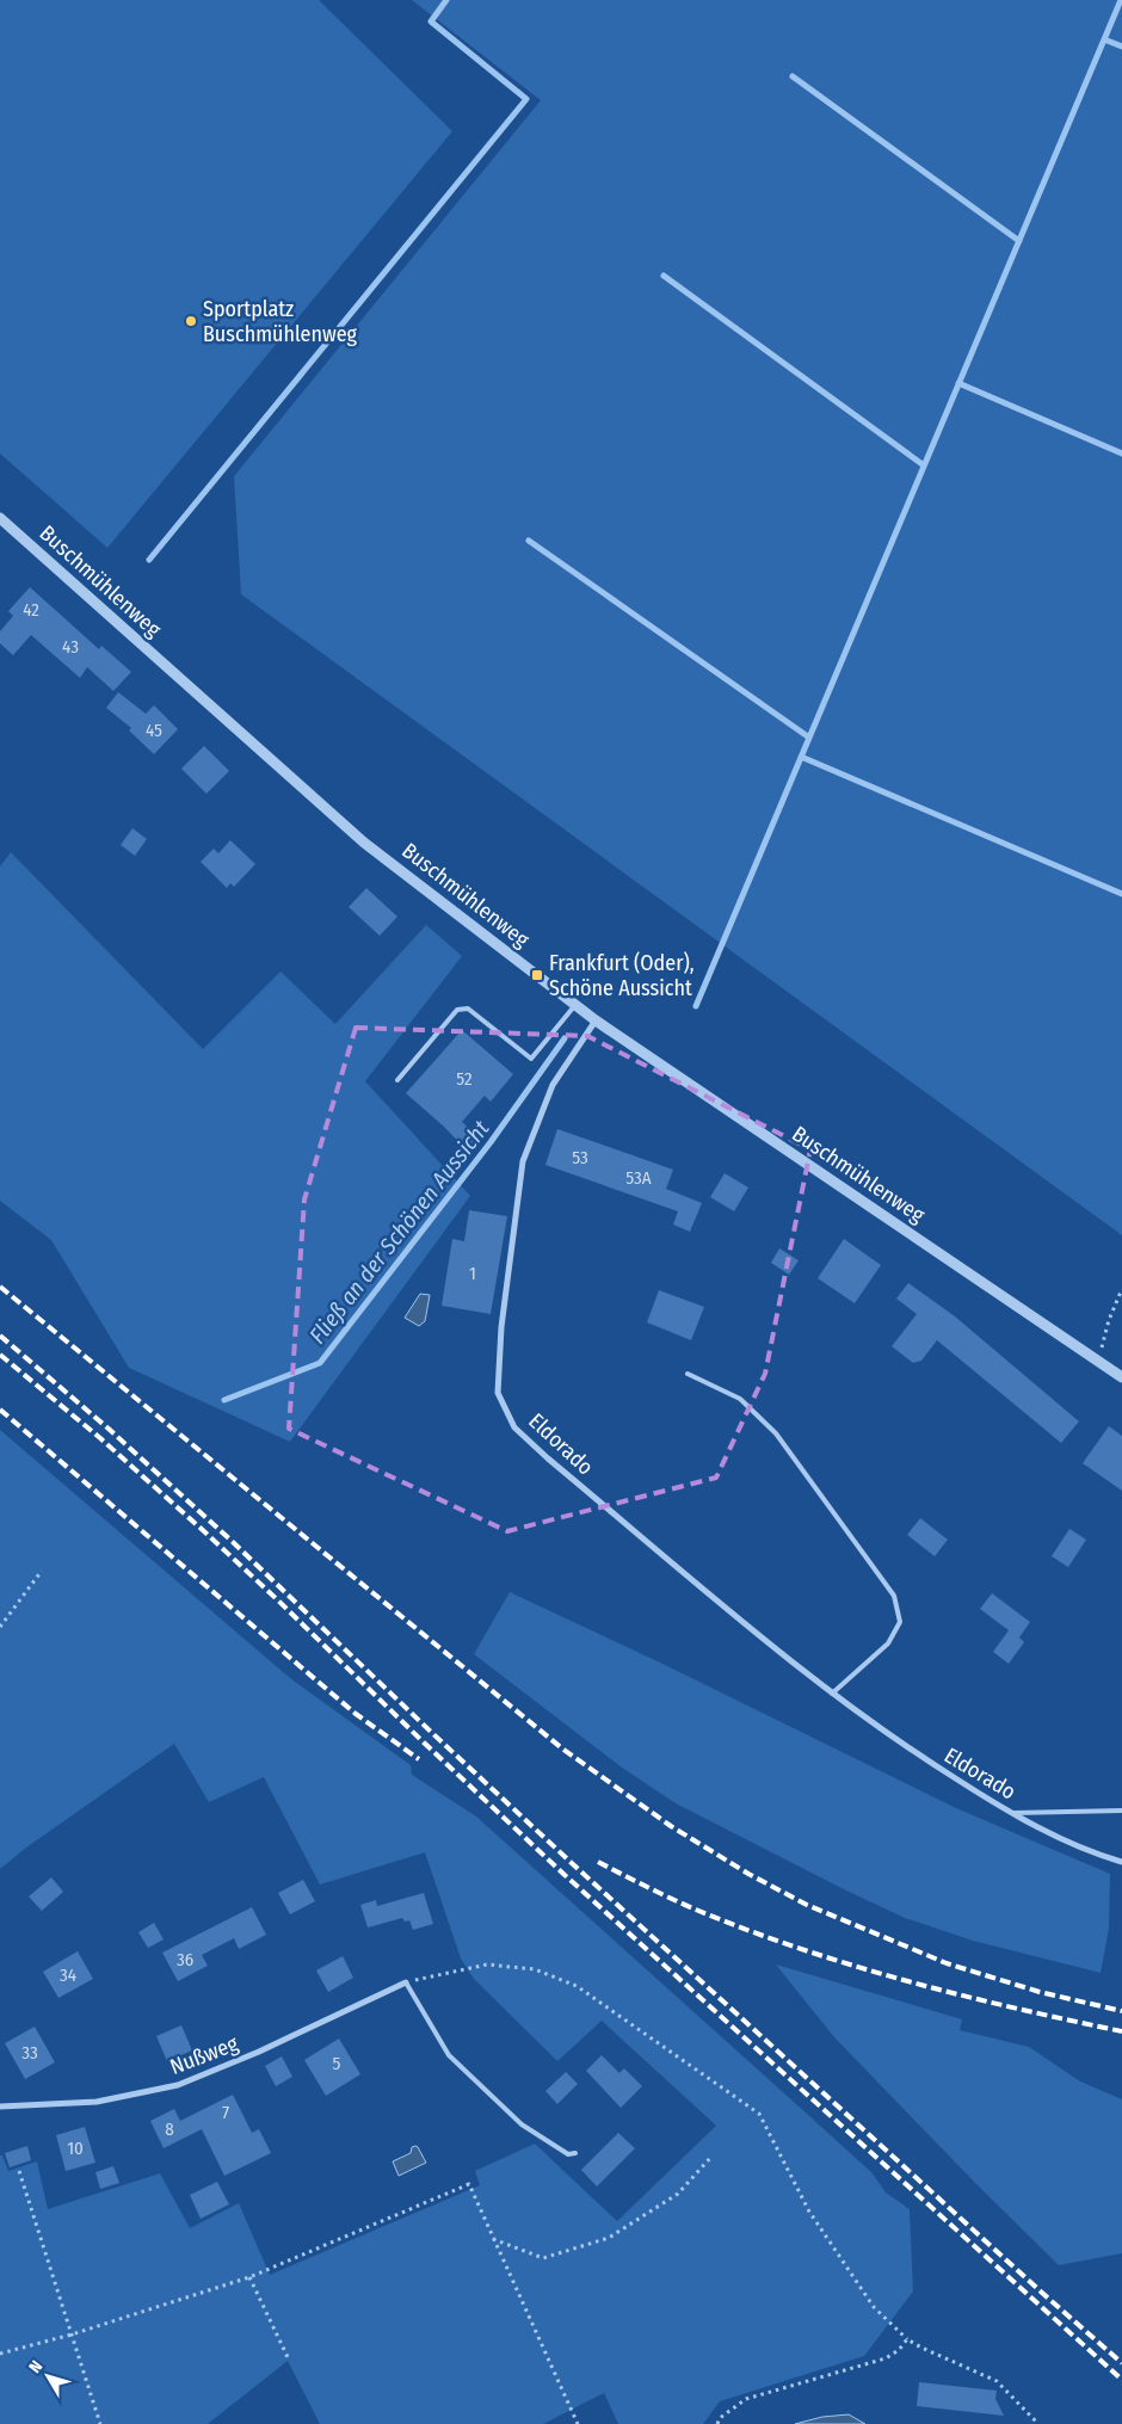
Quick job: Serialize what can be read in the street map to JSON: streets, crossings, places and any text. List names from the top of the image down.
{
  "streets": {
    "street": ["Buschmühlenweg", "Eldorado", "Nußweg"]
  },
  "crossings": [
    ["Buschmühlenweg", "Eldorado"]
  ],
  "water": ["Fließ an der Schönen Aussicht"],
  "places": {
    "other": ["Sportplatz Buschmühlenweg"],
    "transit": ["Frankfurt (Oder), Schöne Aussicht"]
  },
  "house_numbers": [
    "42",
    "43",
    "45",
    "52",
    "53",
    "53A",
    "1",
    "36",
    "34",
    "33",
    "5",
    "7",
    "8",
    "10"
  ],
  "north": "top left"
}
